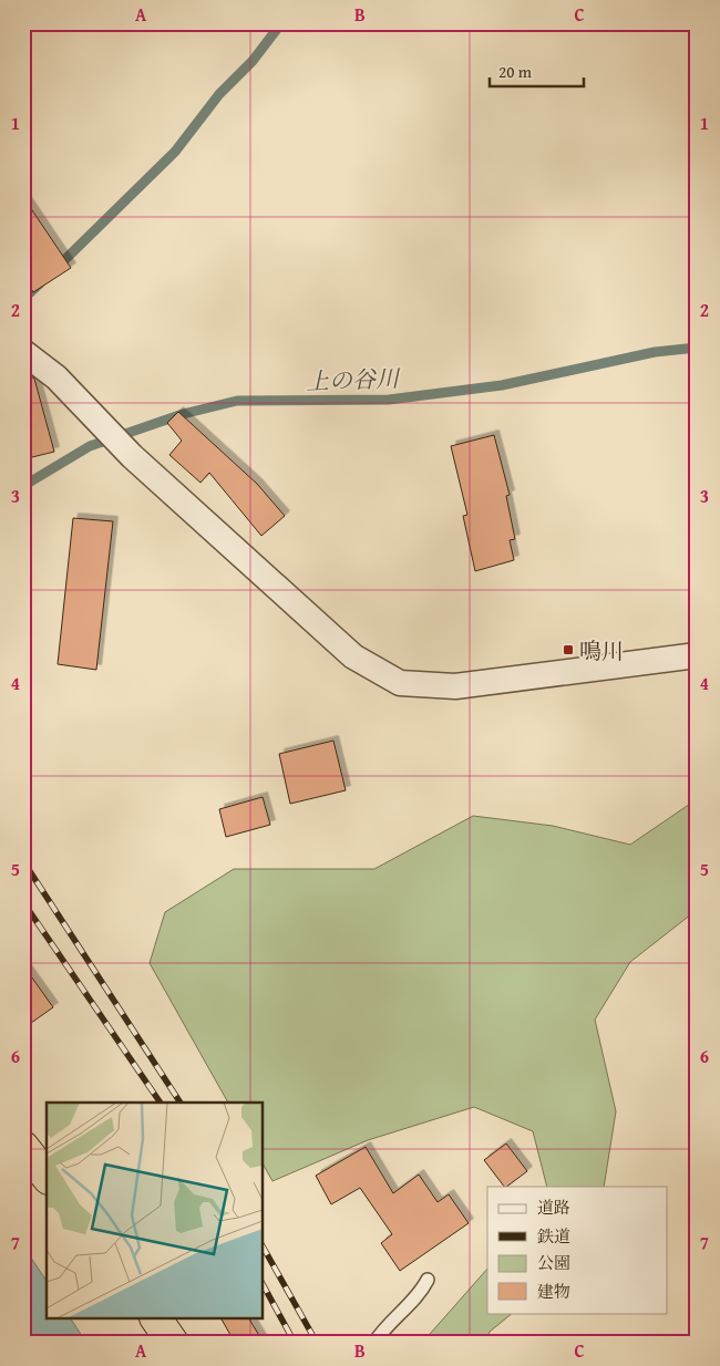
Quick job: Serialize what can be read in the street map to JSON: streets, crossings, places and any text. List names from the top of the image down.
{
  "water": ["上の谷川"],
  "places": {
    "transit": ["鳴川"]
  },
  "legend": [
    "道路",
    "鉄道",
    "公園",
    "建物"
  ],
  "scale_bar": "20 m",
  "grid": {
    "columns": ["A", "B", "C"],
    "rows": [
      "1",
      "2",
      "3",
      "4",
      "5",
      "6",
      "7"
    ]
  }
}
